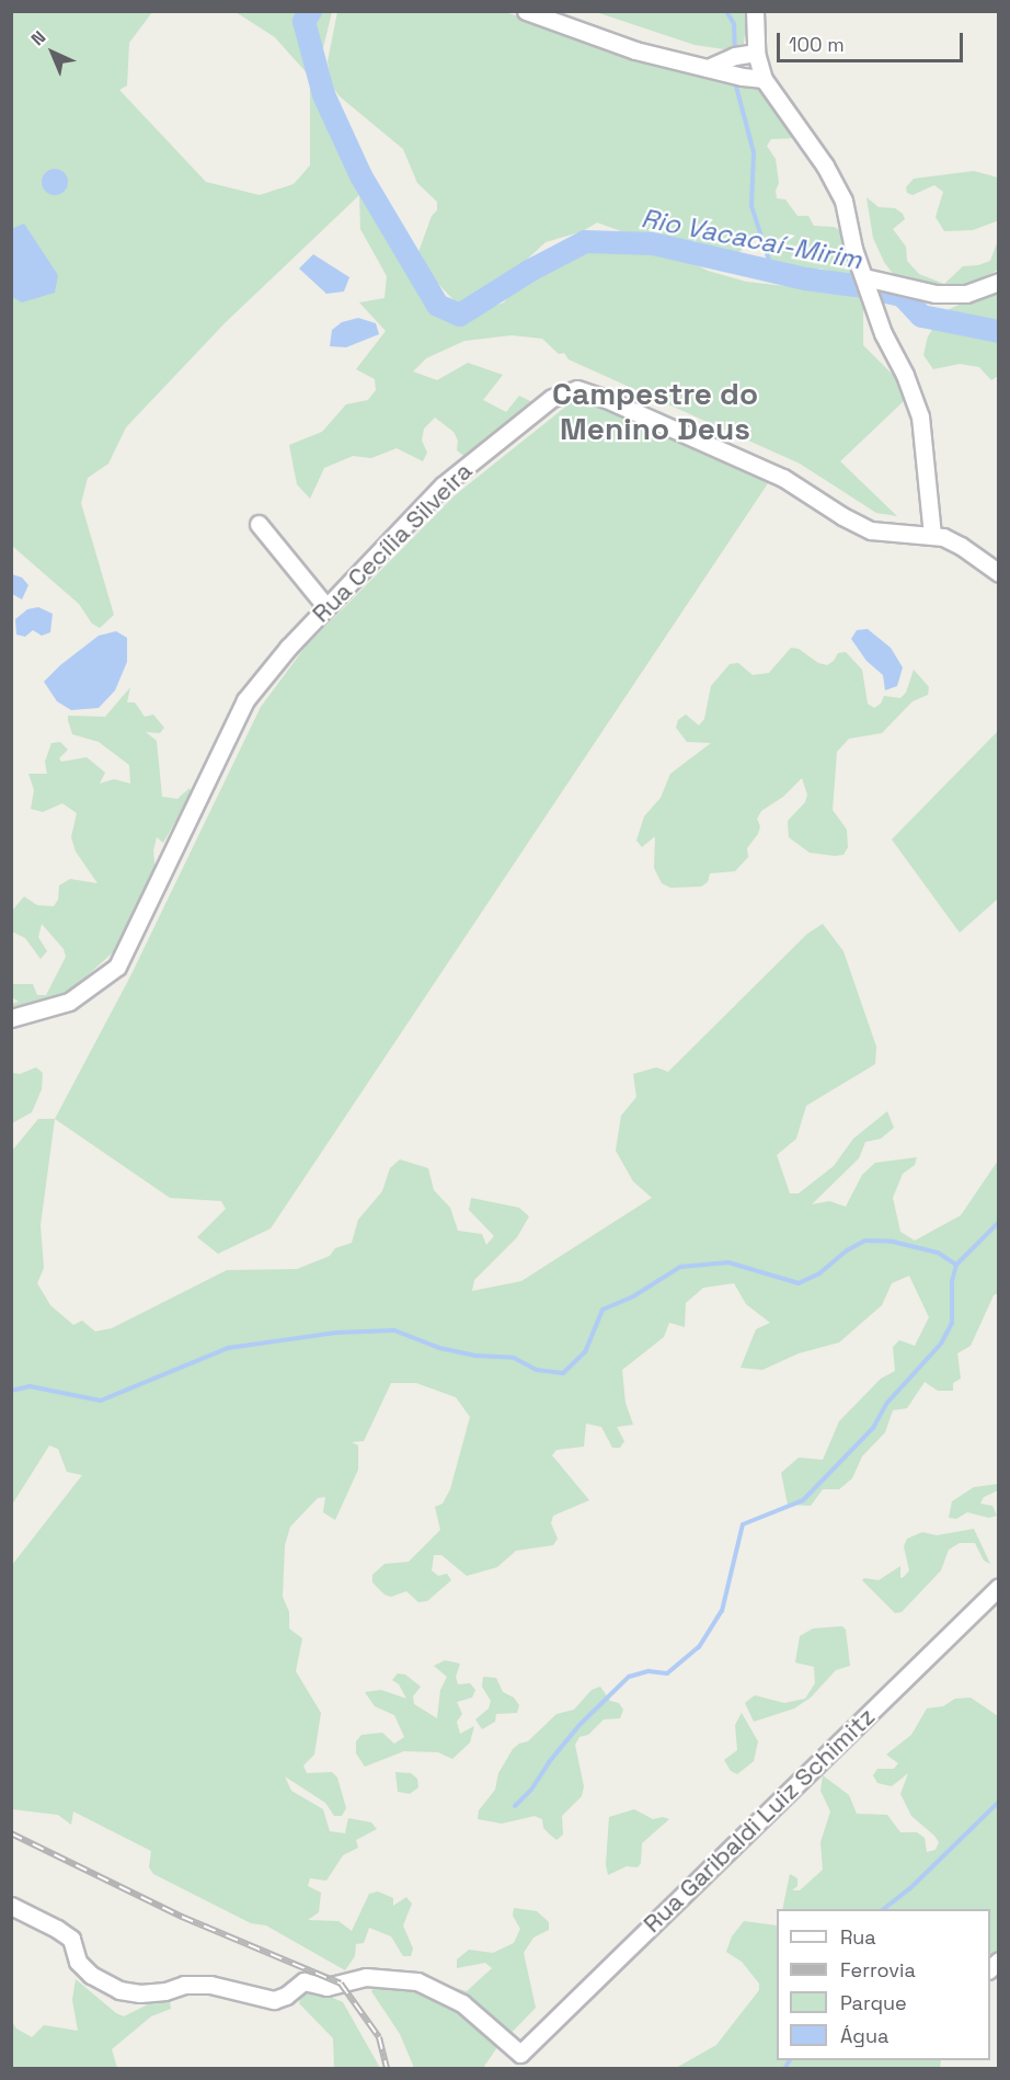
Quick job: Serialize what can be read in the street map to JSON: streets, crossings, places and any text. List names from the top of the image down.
{
  "streets": {
    "street": ["Rua Cecília Silveira", "Rua Garibaldi Luiz Schimitz"]
  },
  "districts": ["Campestre do Menino Deus"],
  "water": ["Rio Vacacaí-Mirim"],
  "legend": [
    "Rua",
    "Ferrovia",
    "Parque",
    "Água"
  ],
  "scale_bar": "100 m",
  "north": "top left"
}
